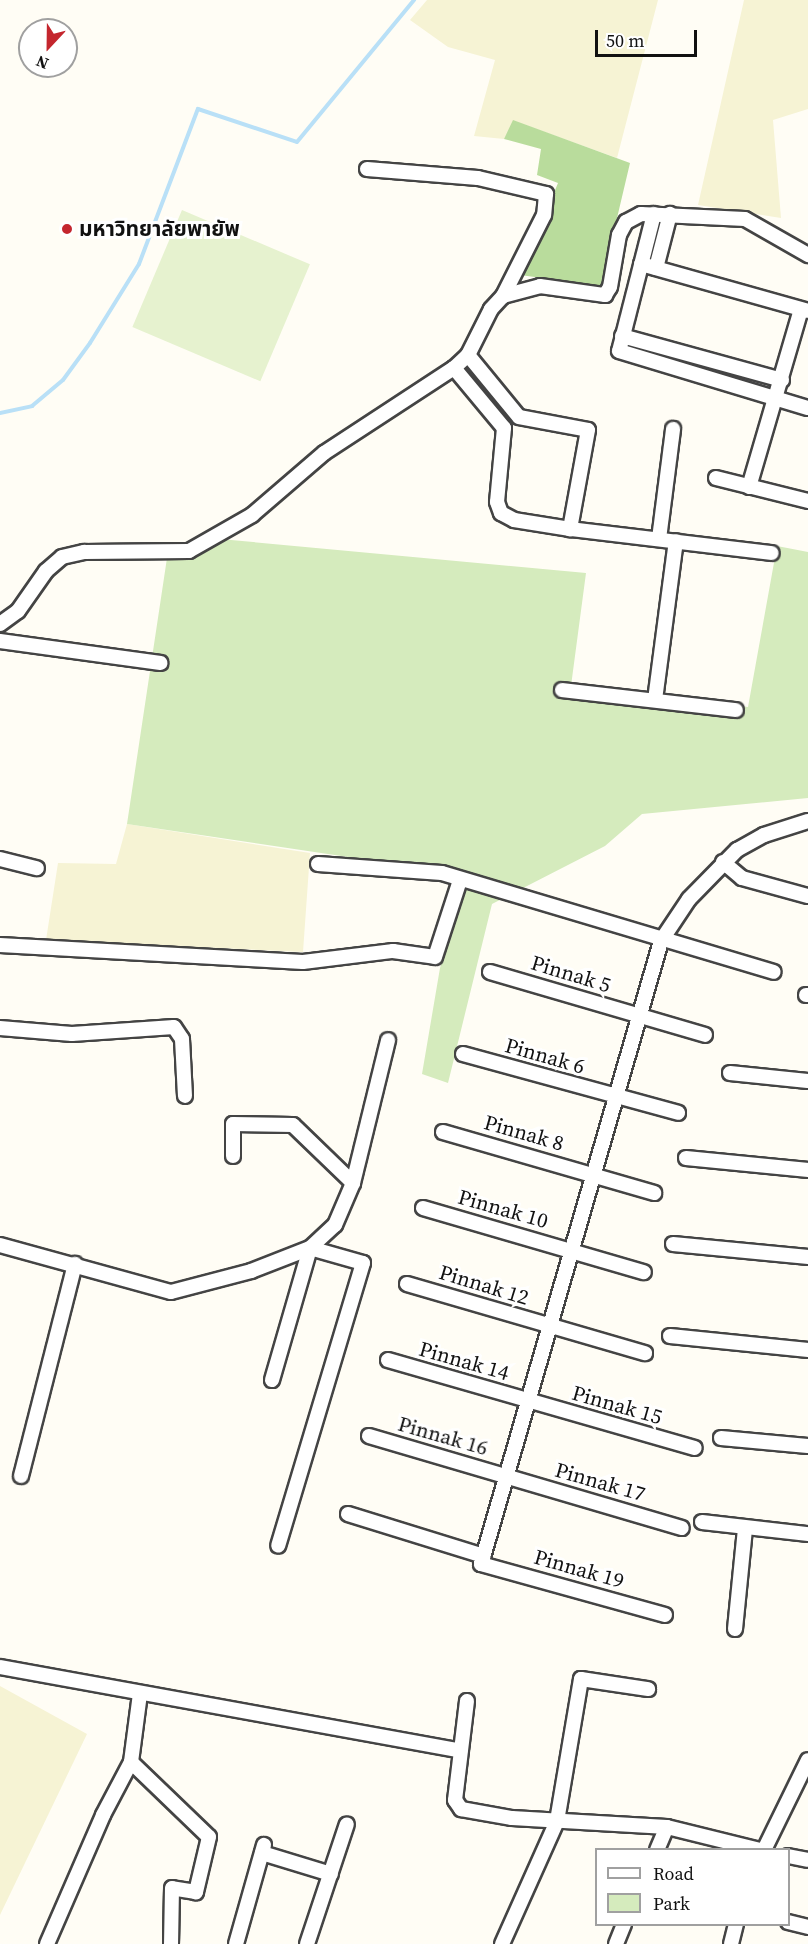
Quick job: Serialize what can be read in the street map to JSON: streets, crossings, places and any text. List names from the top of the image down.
{
  "streets": {
    "street": [
      "Pinnak 5",
      "Pinnak 6",
      "Pinnak 8",
      "Pinnak 10",
      "Pinnak 12",
      "Pinnak 14",
      "Pinnak 15",
      "Pinnak 16",
      "Pinnak 17",
      "Pinnak 19"
    ]
  },
  "crossings": [
    ["Pinnak 14", "Pinnak 15"],
    ["Pinnak 16", "Pinnak 17"]
  ],
  "places": ["มหาวิทยาลัยพายัพ"],
  "legend": ["Road", "Park"],
  "scale_bar": "50 m",
  "north": "bottom"
}
